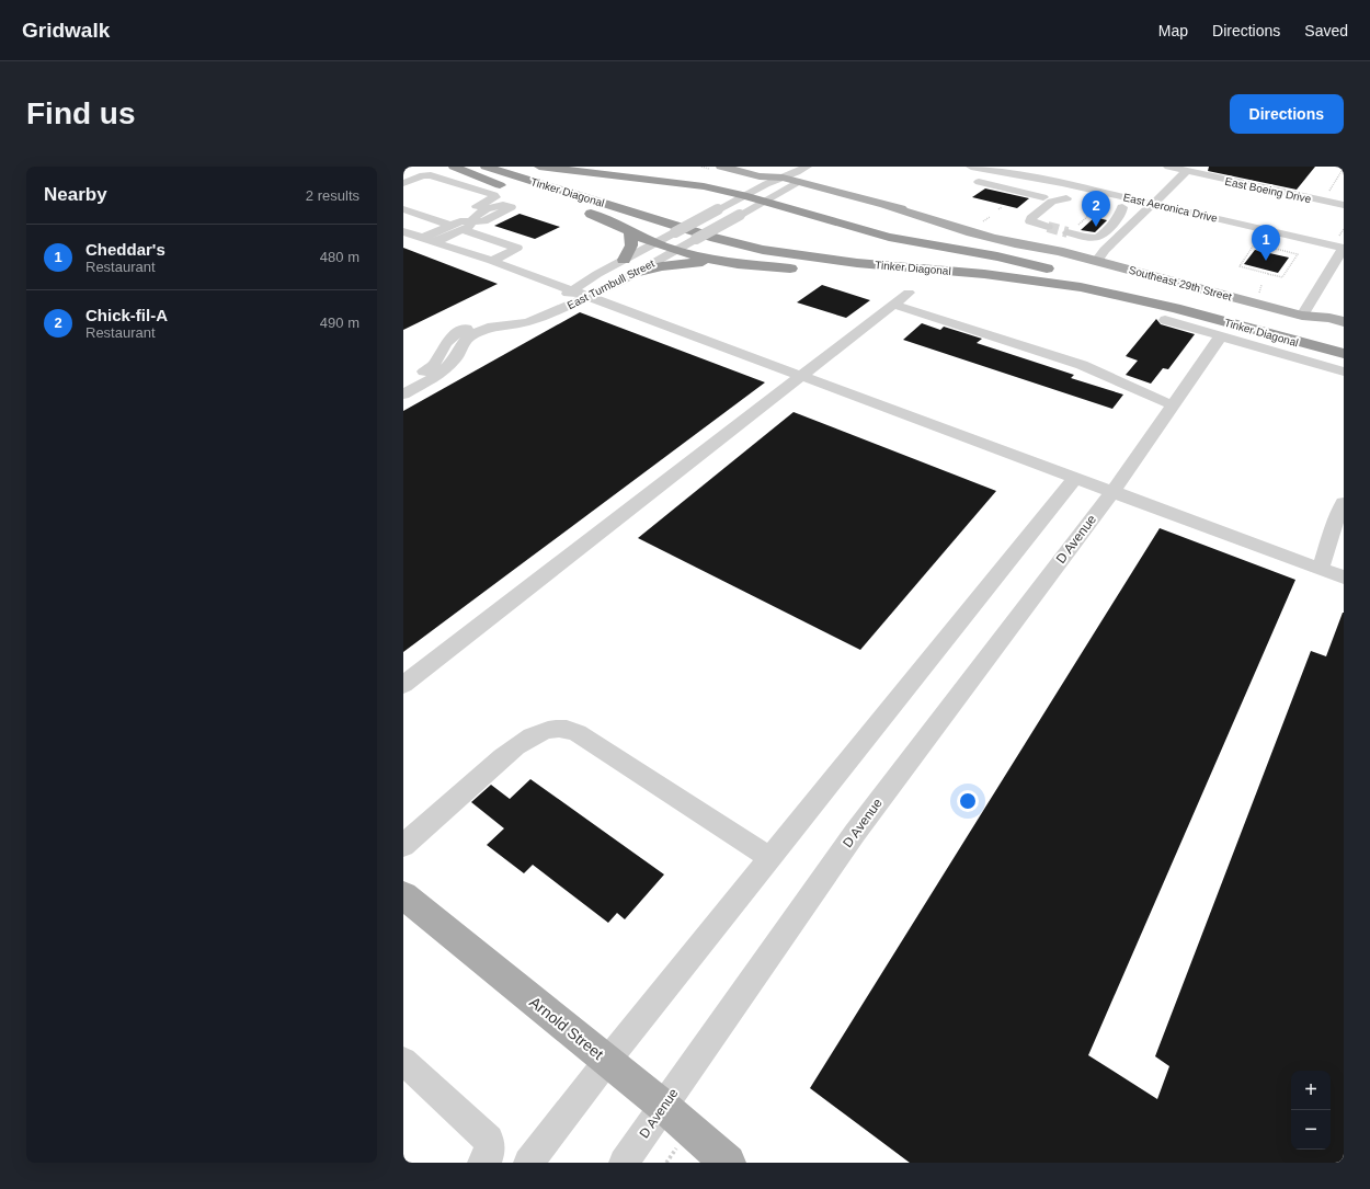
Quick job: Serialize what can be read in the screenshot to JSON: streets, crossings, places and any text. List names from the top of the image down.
{
  "streets": {
    "highway": ["Tinker Diagonal"],
    "main road": ["Southeast 29th Street", "Arnold Street"],
    "street": [
      "East Boeing Drive",
      "East Aeronica Drive",
      "East Turnbull Street",
      "D Avenue"
    ]
  },
  "crossings": [
    ["Southeast 29th Street", "East Turnbull Street"],
    ["D Avenue", "Arnold Street"]
  ],
  "page": {
    "header": "Gridwalk",
    "nav": ["Map", "Directions", "Saved"],
    "buttons": "Directions",
    "title": "Find us",
    "heading": ["Nearby", "2 results"],
    "pins": ["2", "1"],
    "list": [
      {
        "mark": "1",
        "name": "Cheddar's",
        "note": "Restaurant",
        "value": "480 m"
      },
      {
        "mark": "2",
        "name": "Chick-fil-A",
        "note": "Restaurant",
        "value": "490 m"
      }
    ],
    "map_buttons": ["+", "−"]
  }
}
